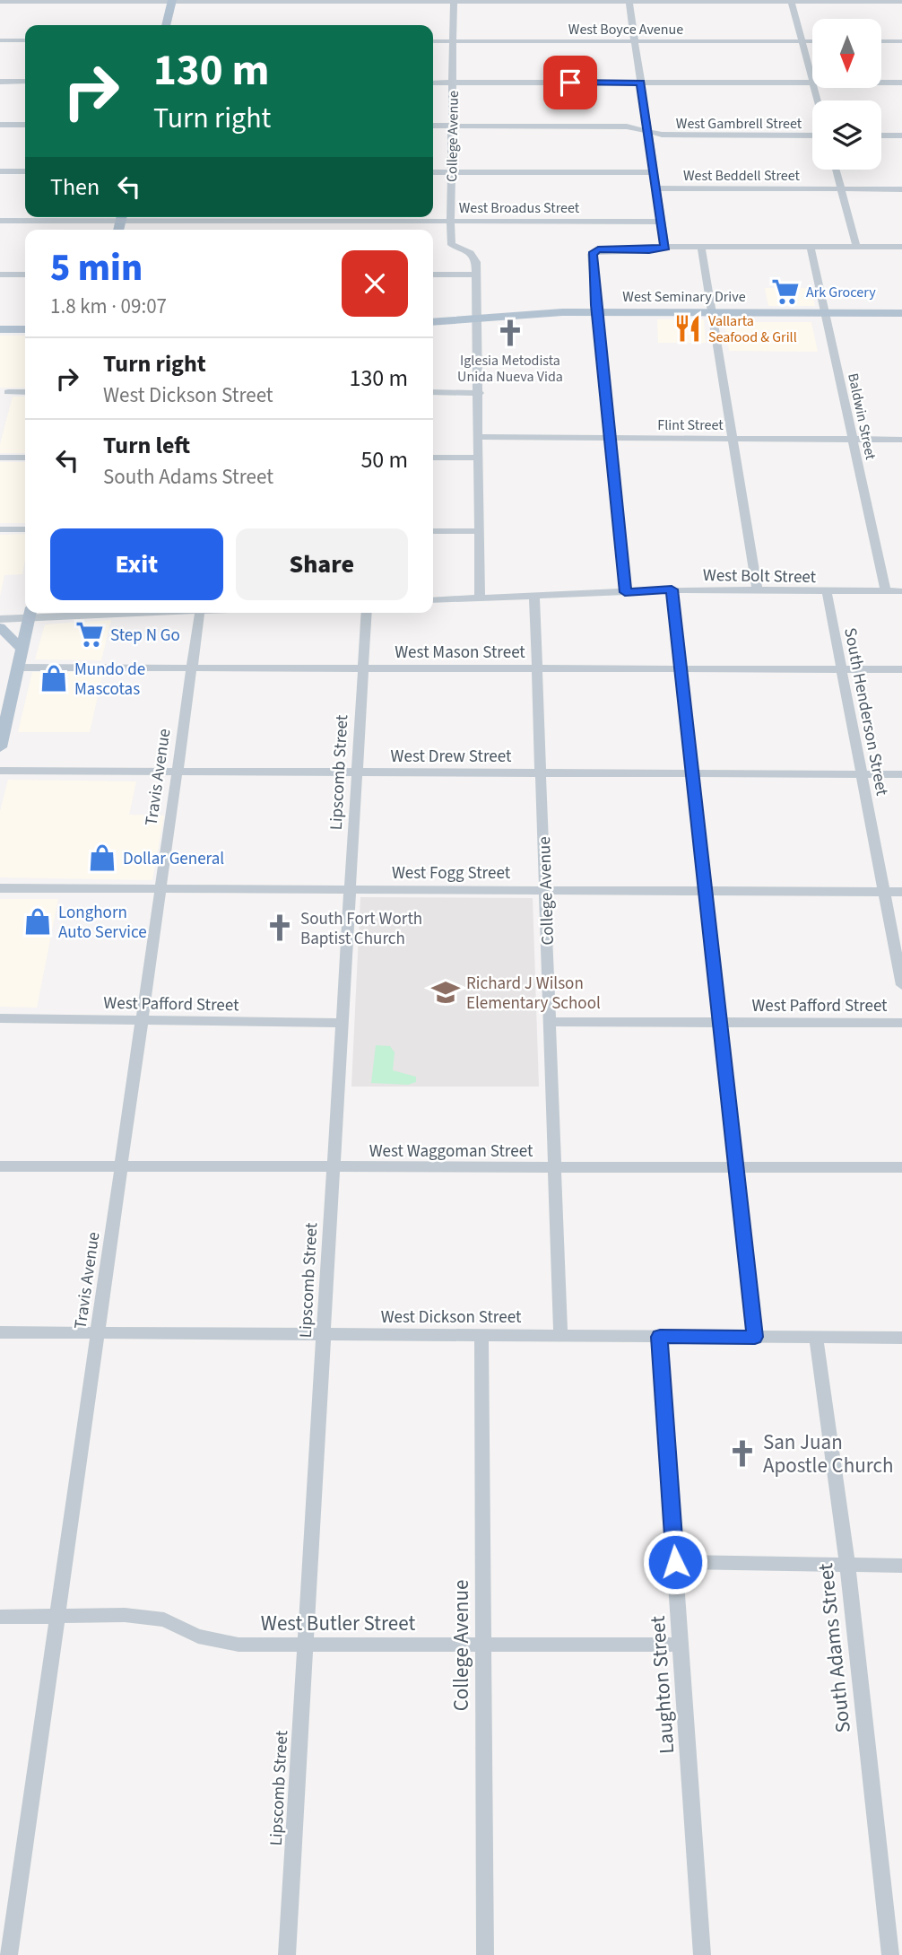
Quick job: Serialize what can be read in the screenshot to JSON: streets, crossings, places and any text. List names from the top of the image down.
{
  "streets": {
    "main road": ["West Seminary Drive"],
    "street": [
      "West Boyce Avenue",
      "West Gambrell Street",
      "College Avenue",
      "West Beddell Street",
      "West Broadus Street",
      "Baldwin Street",
      "Flint Street",
      "West Bolt Street",
      "West Mason Street",
      "South Henderson Street",
      "West Drew Street",
      "Lipscomb Street",
      "Travis Avenue",
      "West Fogg Street",
      "West Pafford Street",
      "West Waggoman Street",
      "West Dickson Street",
      "West Butler Street",
      "South Adams Street",
      "Laughton Street"
    ]
  },
  "crossings": [
    ["West Boyce Avenue", "College Avenue"],
    ["West Gambrell Street", "College Avenue"],
    ["College Avenue", "West Broadus Street"],
    ["College Avenue", "West Seminary Drive"],
    ["College Avenue", "Flint Street"],
    ["College Avenue", "West Bolt Street"],
    ["College Avenue", "West Mason Street"],
    ["College Avenue", "West Drew Street"],
    ["College Avenue", "West Fogg Street"],
    ["College Avenue", "West Pafford Street"],
    ["College Avenue", "West Waggoman Street"],
    ["College Avenue", "West Dickson Street"],
    ["College Avenue", "West Butler Street"],
    ["West Seminary Drive", "Baldwin Street"],
    ["Baldwin Street", "Flint Street"],
    ["Baldwin Street", "West Bolt Street"],
    ["West Bolt Street", "South Henderson Street"],
    ["West Mason Street", "South Henderson Street"],
    ["West Mason Street", "Lipscomb Street"],
    ["West Mason Street", "Travis Avenue"],
    ["South Henderson Street", "West Drew Street"],
    ["South Henderson Street", "West Fogg Street"],
    ["West Drew Street", "Lipscomb Street"],
    ["West Drew Street", "Travis Avenue"],
    ["Lipscomb Street", "West Fogg Street"],
    ["Lipscomb Street", "West Pafford Street"],
    ["Lipscomb Street", "West Waggoman Street"],
    ["Lipscomb Street", "West Dickson Street"],
    ["Lipscomb Street", "West Butler Street"],
    ["Travis Avenue", "West Fogg Street"],
    ["Travis Avenue", "West Pafford Street"],
    ["Travis Avenue", "West Waggoman Street"],
    ["Travis Avenue", "West Dickson Street"],
    ["Travis Avenue", "West Butler Street"],
    ["West Dickson Street", "South Adams Street"],
    ["West Dickson Street", "Laughton Street"],
    ["West Butler Street", "Laughton Street"]
  ],
  "places": {
    "supermarket": ["Ark Grocery", "Step N Go"],
    "restaurant": ["Vallarta Seafood & Grill"],
    "church": ["Iglesia Metodista Unida Nueva Vida", "South Fort Worth Baptist Church", "San Juan Apostle Church"],
    "shop": ["Mundo de Mascotas", "Dollar General", "Longhorn Auto Service"],
    "school or university": ["Richard J Wilson Elementary School"]
  },
  "north": "bottom",
  "page": {
    "turn": ["130 m", "Turn right"],
    "then": "Then",
    "heading": ["5 min", "1.8 km · 09:07"],
    "list": [
      {
        "name": "Turn right",
        "note": "West Dickson Street",
        "value": "130 m"
      },
      {
        "name": "Turn left",
        "note": "South Adams Street",
        "value": "50 m"
      }
    ],
    "buttons": ["Exit", "Share"]
  }
}
